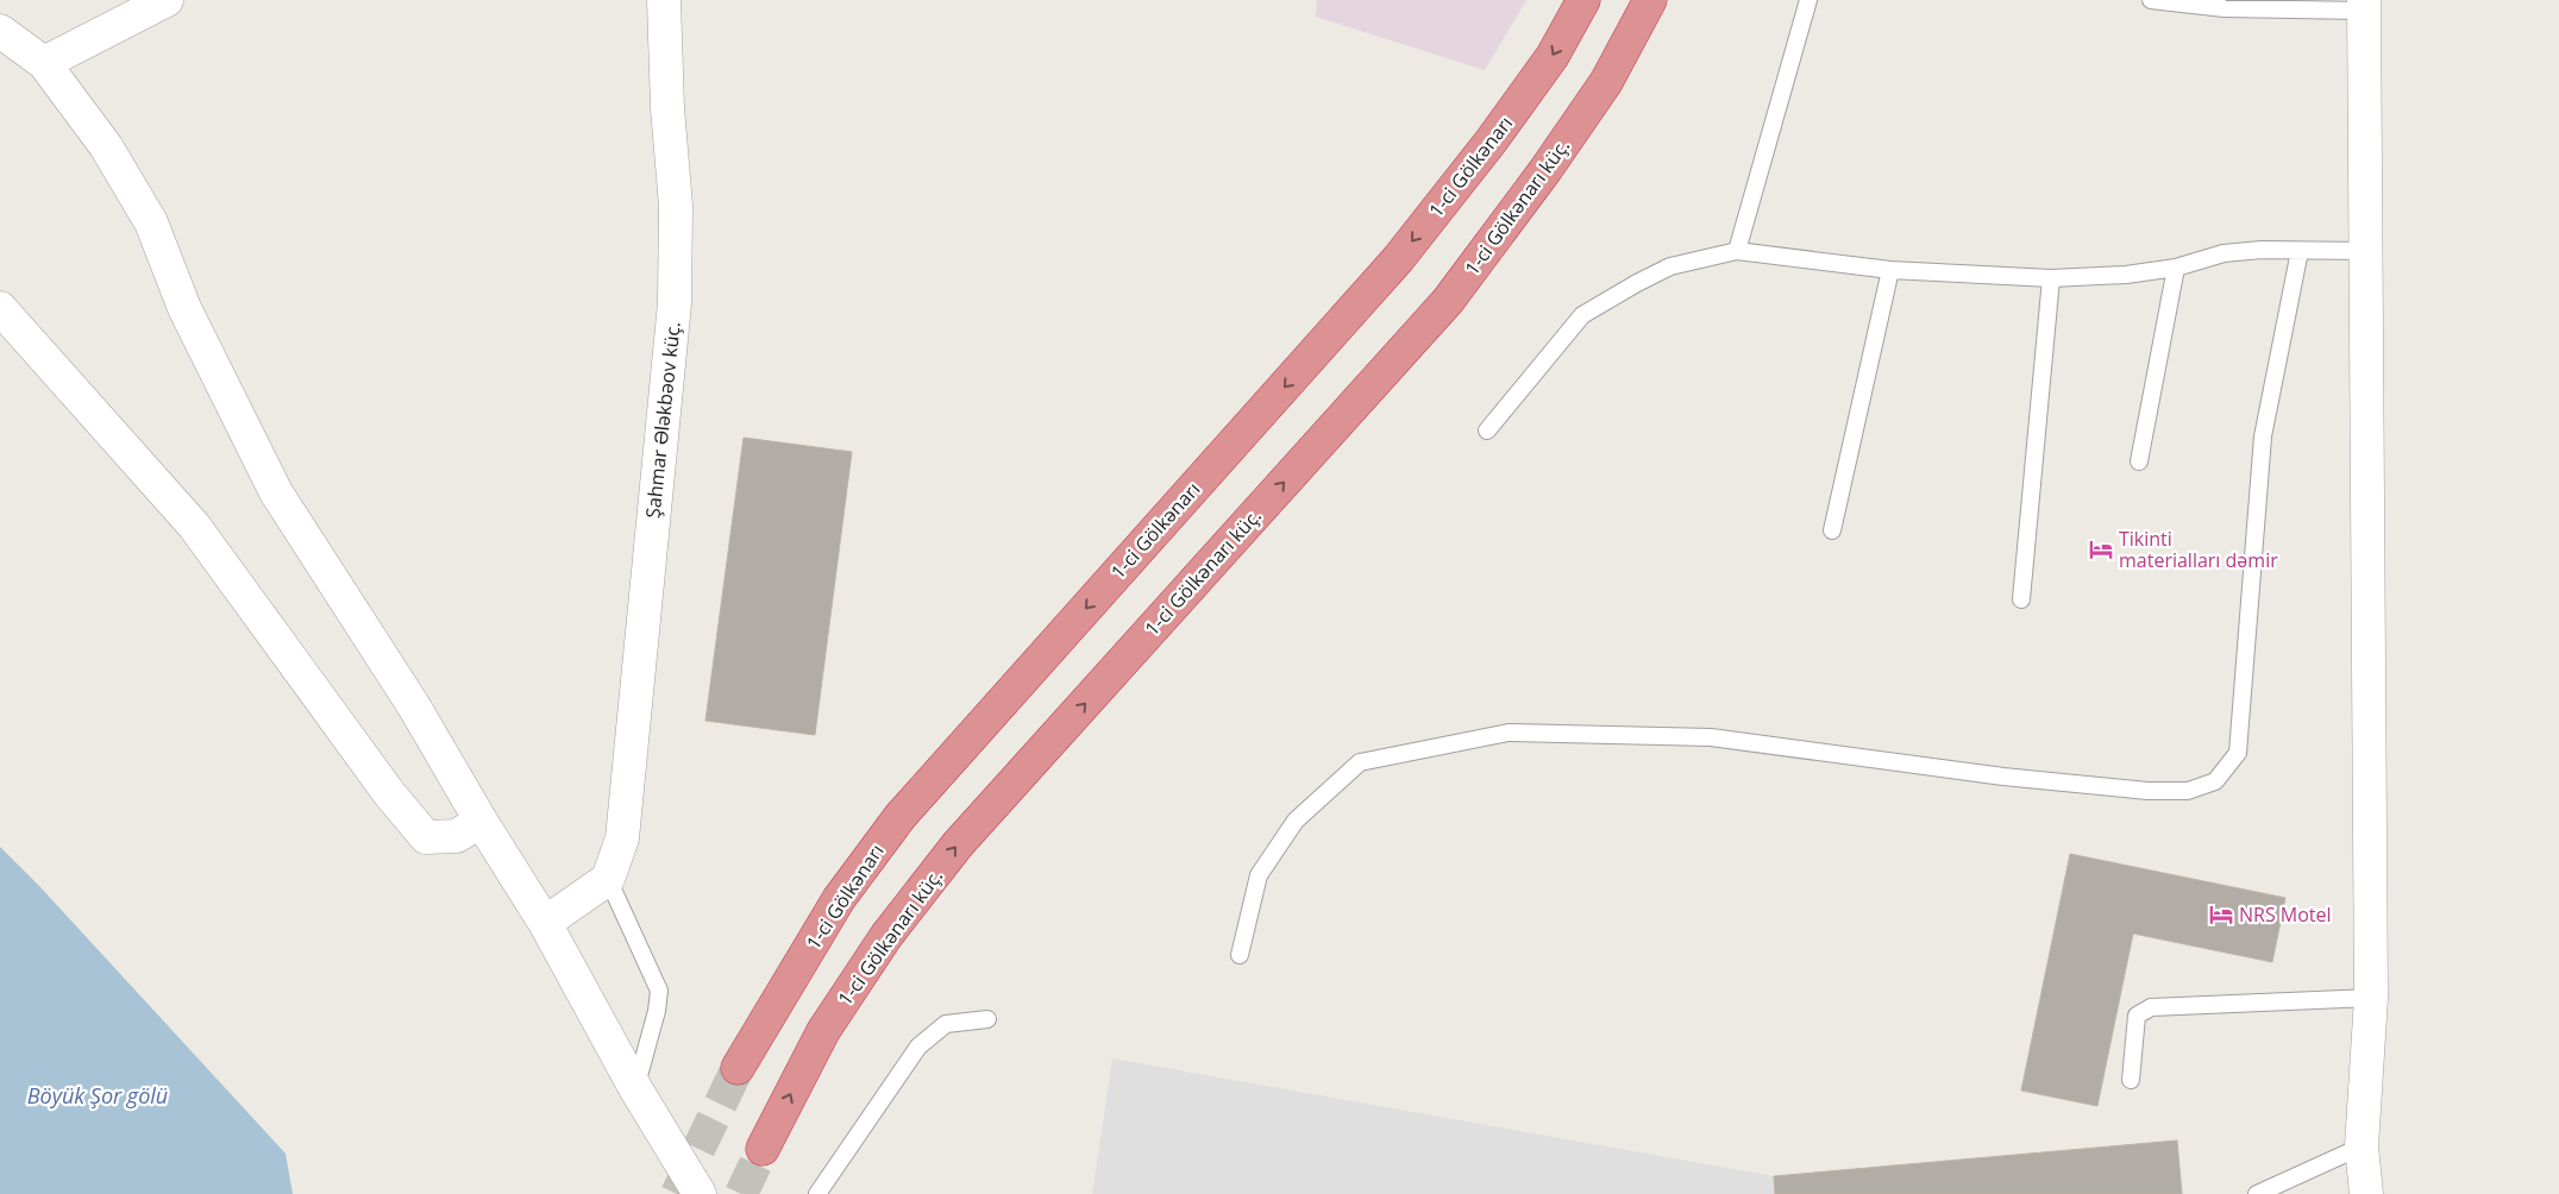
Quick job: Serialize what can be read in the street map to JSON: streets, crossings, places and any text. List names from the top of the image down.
{
  "streets": {
    "highway": ["1-ci Gölkənarı", "1-ci Gölkənarı küç."],
    "street": ["Şahmar Ələkbəov küç."]
  },
  "one_way": ["1-ci Gölkənarı", "1-ci Gölkənarı küç."],
  "water": ["Böyük Şor gölü"],
  "places": {
    "hotel": ["Tikinti materialları dəmir", "NRS Motel"]
  }
}
